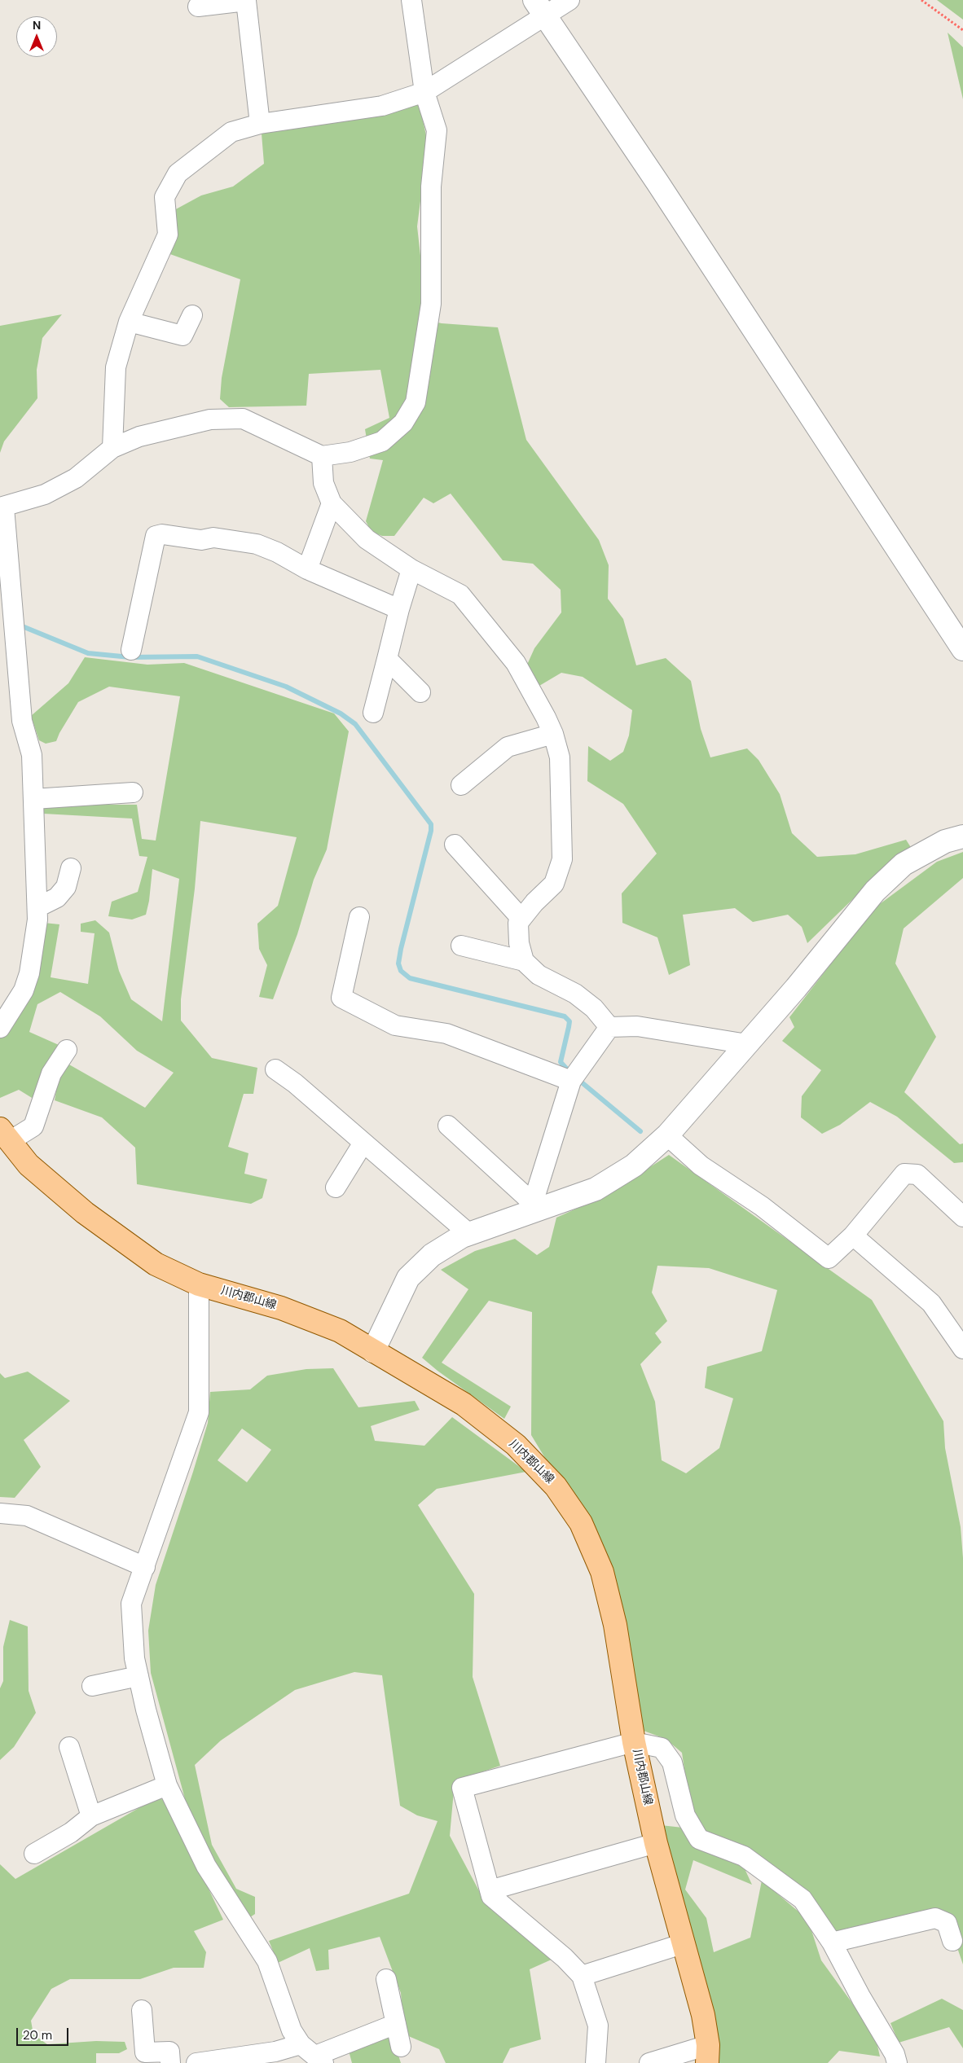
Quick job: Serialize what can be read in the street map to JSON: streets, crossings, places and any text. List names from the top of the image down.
{
  "streets": {
    "main road": ["川内郡山線"]
  },
  "scale_bar": "20 m",
  "north": "top"
}
